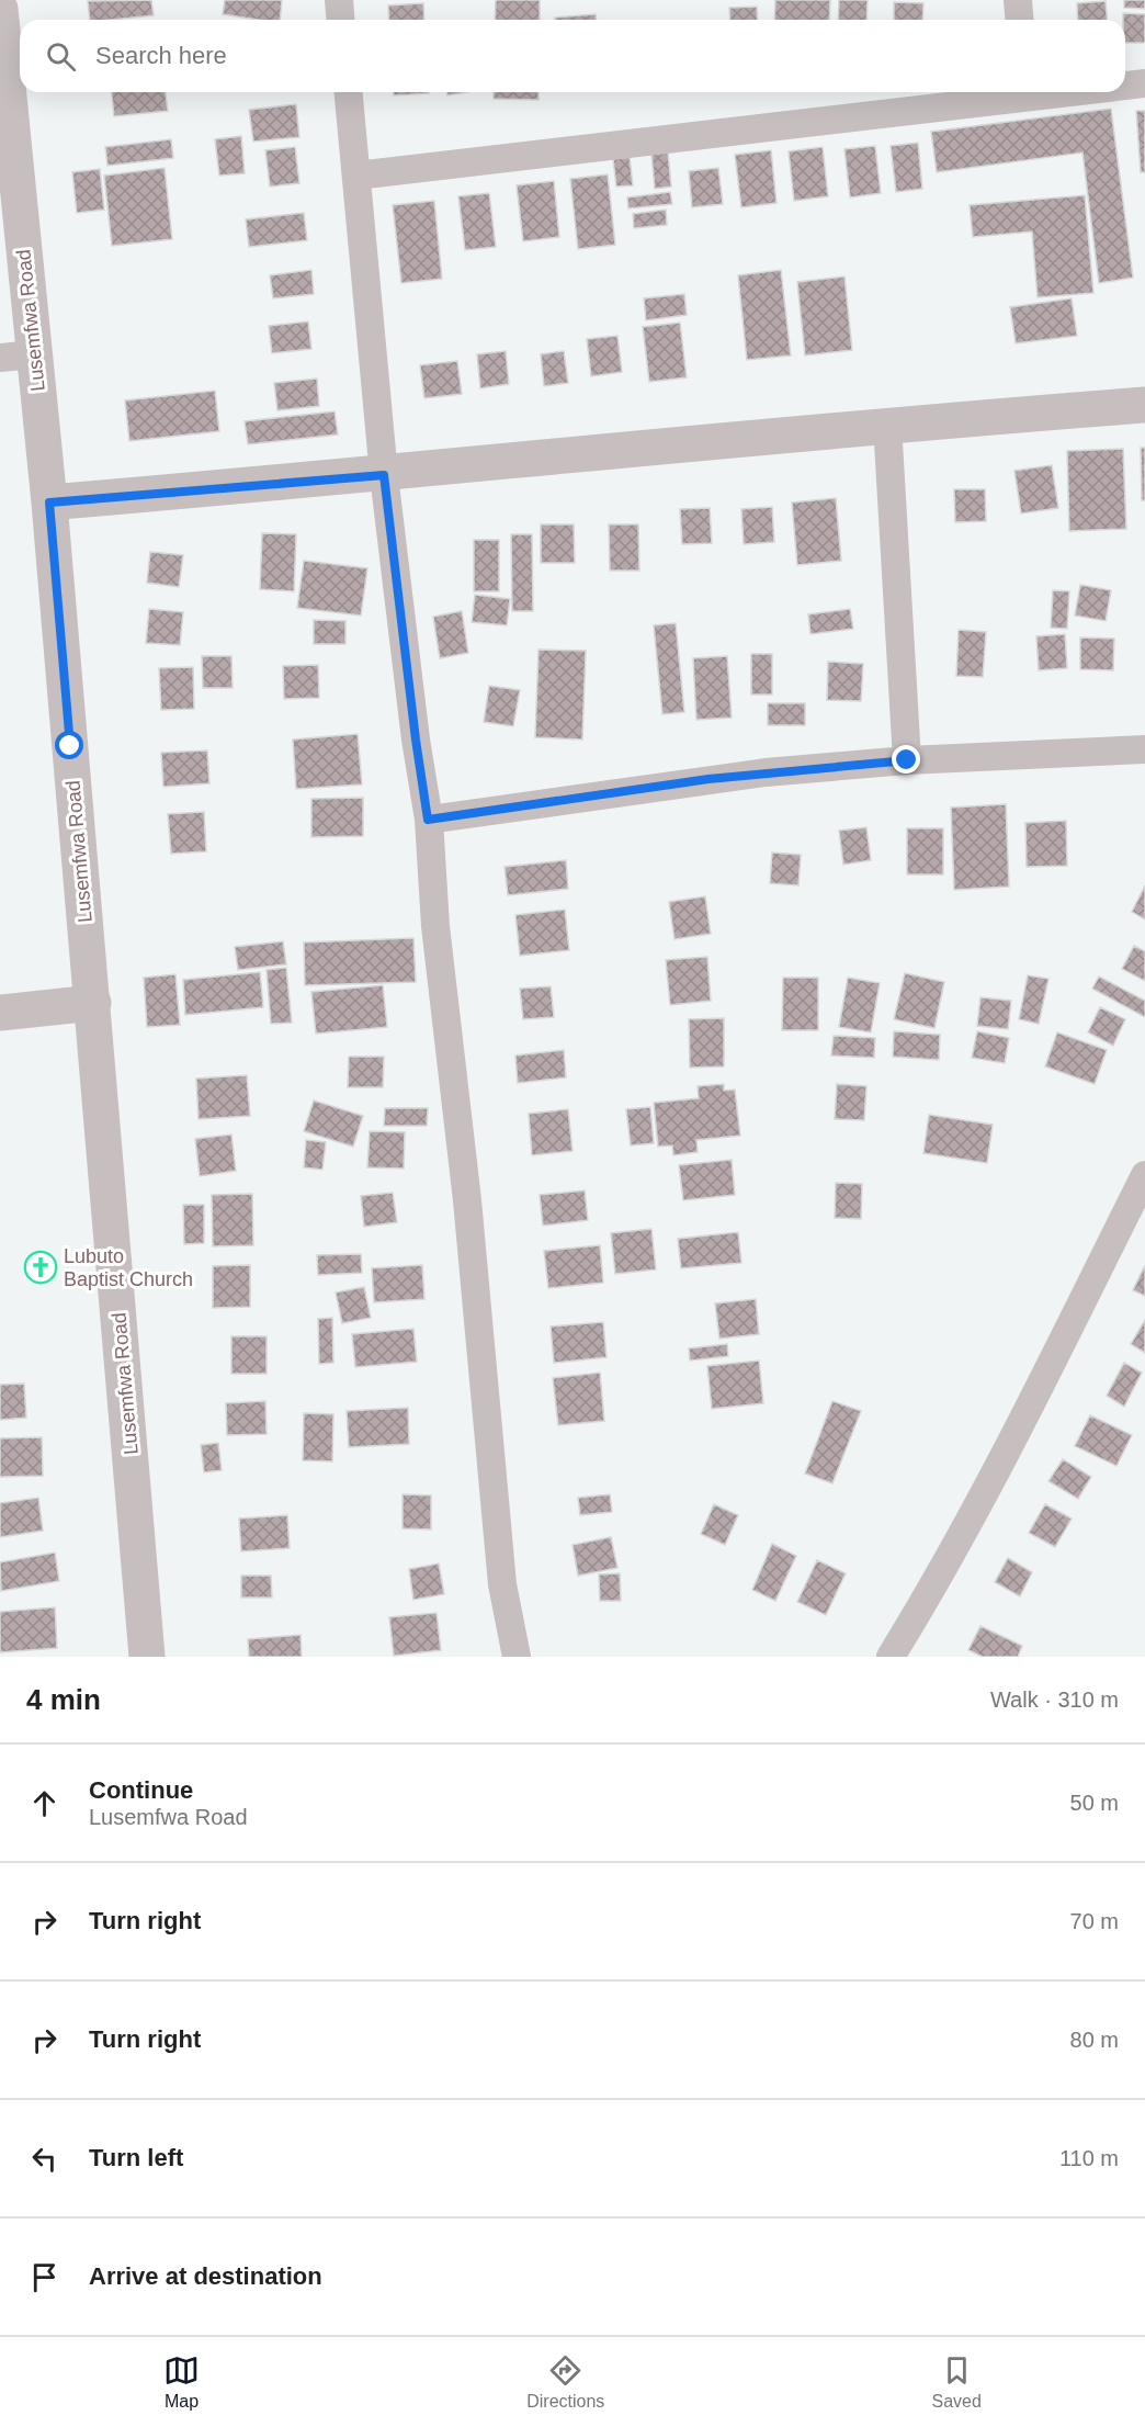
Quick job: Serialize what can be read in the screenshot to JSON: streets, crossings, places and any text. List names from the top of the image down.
{
  "streets": {
    "street": ["Lusemfwa Road"]
  },
  "places": {
    "church": ["Lubuto Baptist Church"]
  },
  "page": {
    "search": "Search here",
    "heading": ["4 min", "Walk · 310 m"],
    "list": [
      ["Continue", "Lusemfwa Road", "50 m"],
      ["Turn right", "70 m"],
      ["Turn right", "80 m"],
      ["Turn left", "110 m"],
      "Arrive at destination"
    ],
    "nav": ["Map", "Directions", "Saved"]
  }
}
